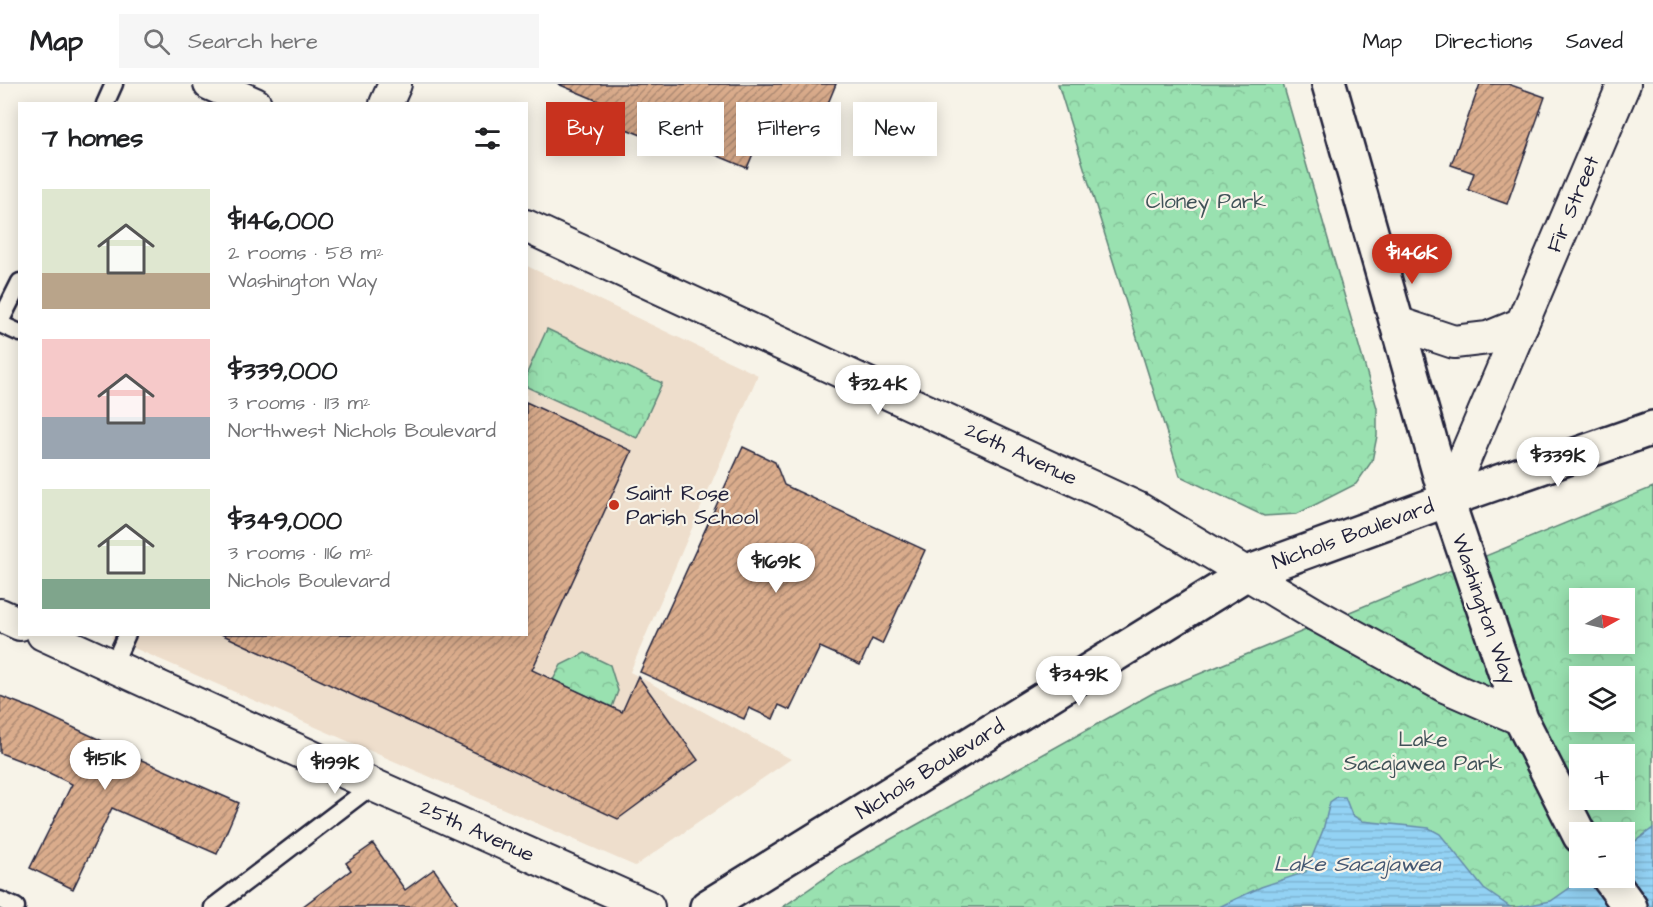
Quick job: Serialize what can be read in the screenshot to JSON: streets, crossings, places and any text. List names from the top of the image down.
{
  "streets": {
    "main road": ["Nichols Boulevard", "Washington Way"],
    "street": ["Fir Street", "26th Avenue", "25th Avenue"]
  },
  "crossings": [
    ["Fir Street", "Nichols Boulevard"],
    ["Fir Street", "Washington Way"],
    ["26th Avenue", "Nichols Boulevard"],
    ["26th Avenue", "Washington Way"],
    ["Nichols Boulevard", "Washington Way"]
  ],
  "water": ["Lake Sacajawea"],
  "parks": ["Cloney Park", "Lake Sacajawea Park"],
  "places": ["Saint Rose Parish School"],
  "north": "right",
  "page": {
    "header": "Map",
    "search": "Search here",
    "nav": ["Map", "Directions", "Saved"],
    "chip": [
      "Buy",
      "Rent",
      "Filters",
      "New"
    ],
    "heading": "7 homes",
    "list": [
      {
        "name": "$146,000",
        "note": "2 rooms · 58 m² · Washington Way"
      },
      {
        "name": "$339,000",
        "note": "3 rooms · 113 m² · Northwest Nichols Boulevard"
      },
      {
        "name": "$349,000",
        "note": "3 rooms · 116 m² · Nichols Boulevard"
      }
    ],
    "price": [
      "$146K",
      "$324K",
      "$339K",
      "$169K",
      "$349K",
      "$151K",
      "$199K"
    ],
    "map_buttons": ["+", "−"]
  }
}
